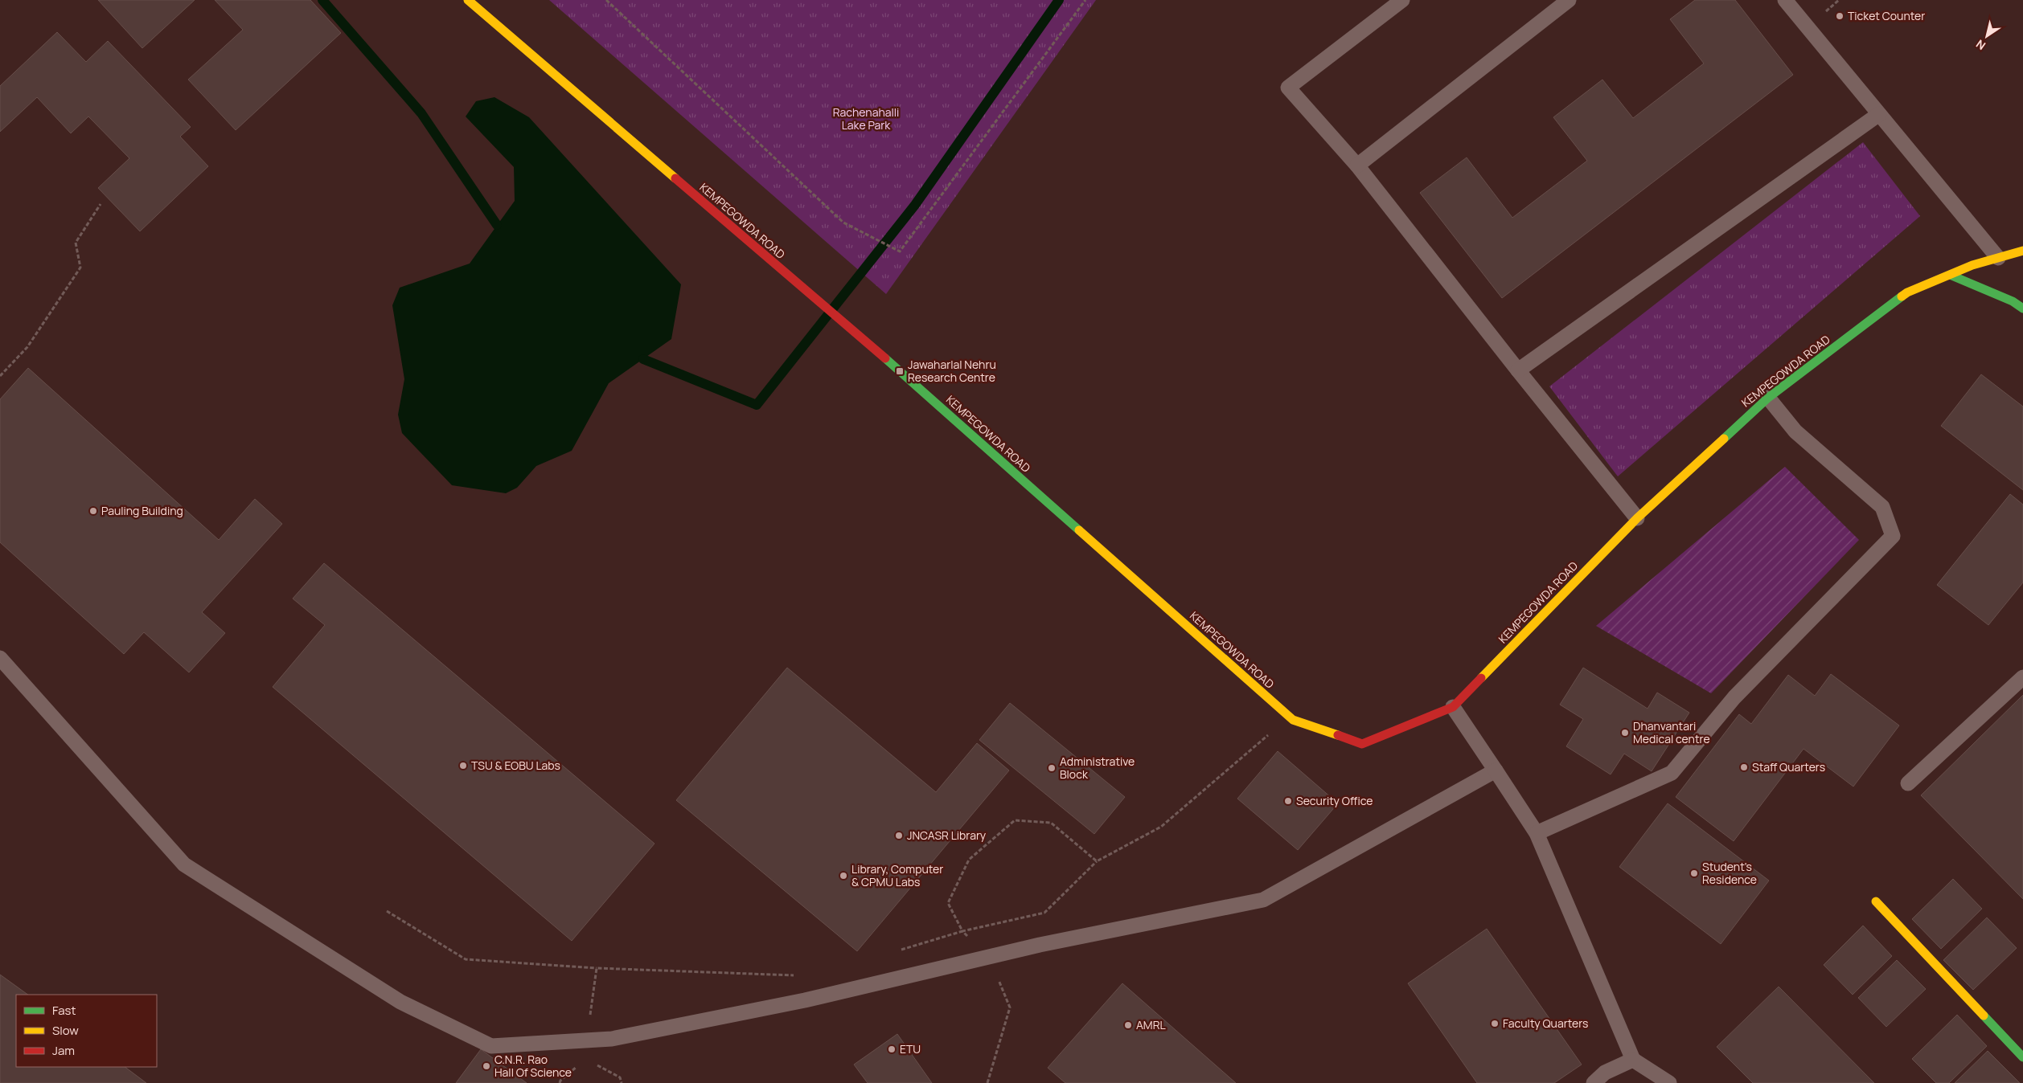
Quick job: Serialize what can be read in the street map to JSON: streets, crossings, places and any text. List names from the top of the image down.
{
  "streets": {
    "street": ["KEMPEGOWDA ROAD"]
  },
  "parks": ["Rachenahalli Lake Park"],
  "places": {
    "other": [
      "Ticket Counter",
      "Pauling Building",
      "Dhanvantari Medical centre",
      "TSU & EOBU Labs",
      "Staff Quarters",
      "Administrative Block",
      "Security Office",
      "JNCASR Library",
      "Student's Residence",
      "Library, Computer & CPMU Labs",
      "Faculty Quarters",
      "AMRL",
      "ETU",
      "C.N.R. Rao Hall Of Science"
    ],
    "transit": ["Jawaharlal Nehru Research Centre"]
  },
  "legend": ["Fast", "Slow", "Jam"],
  "north": "bottom left"
}
